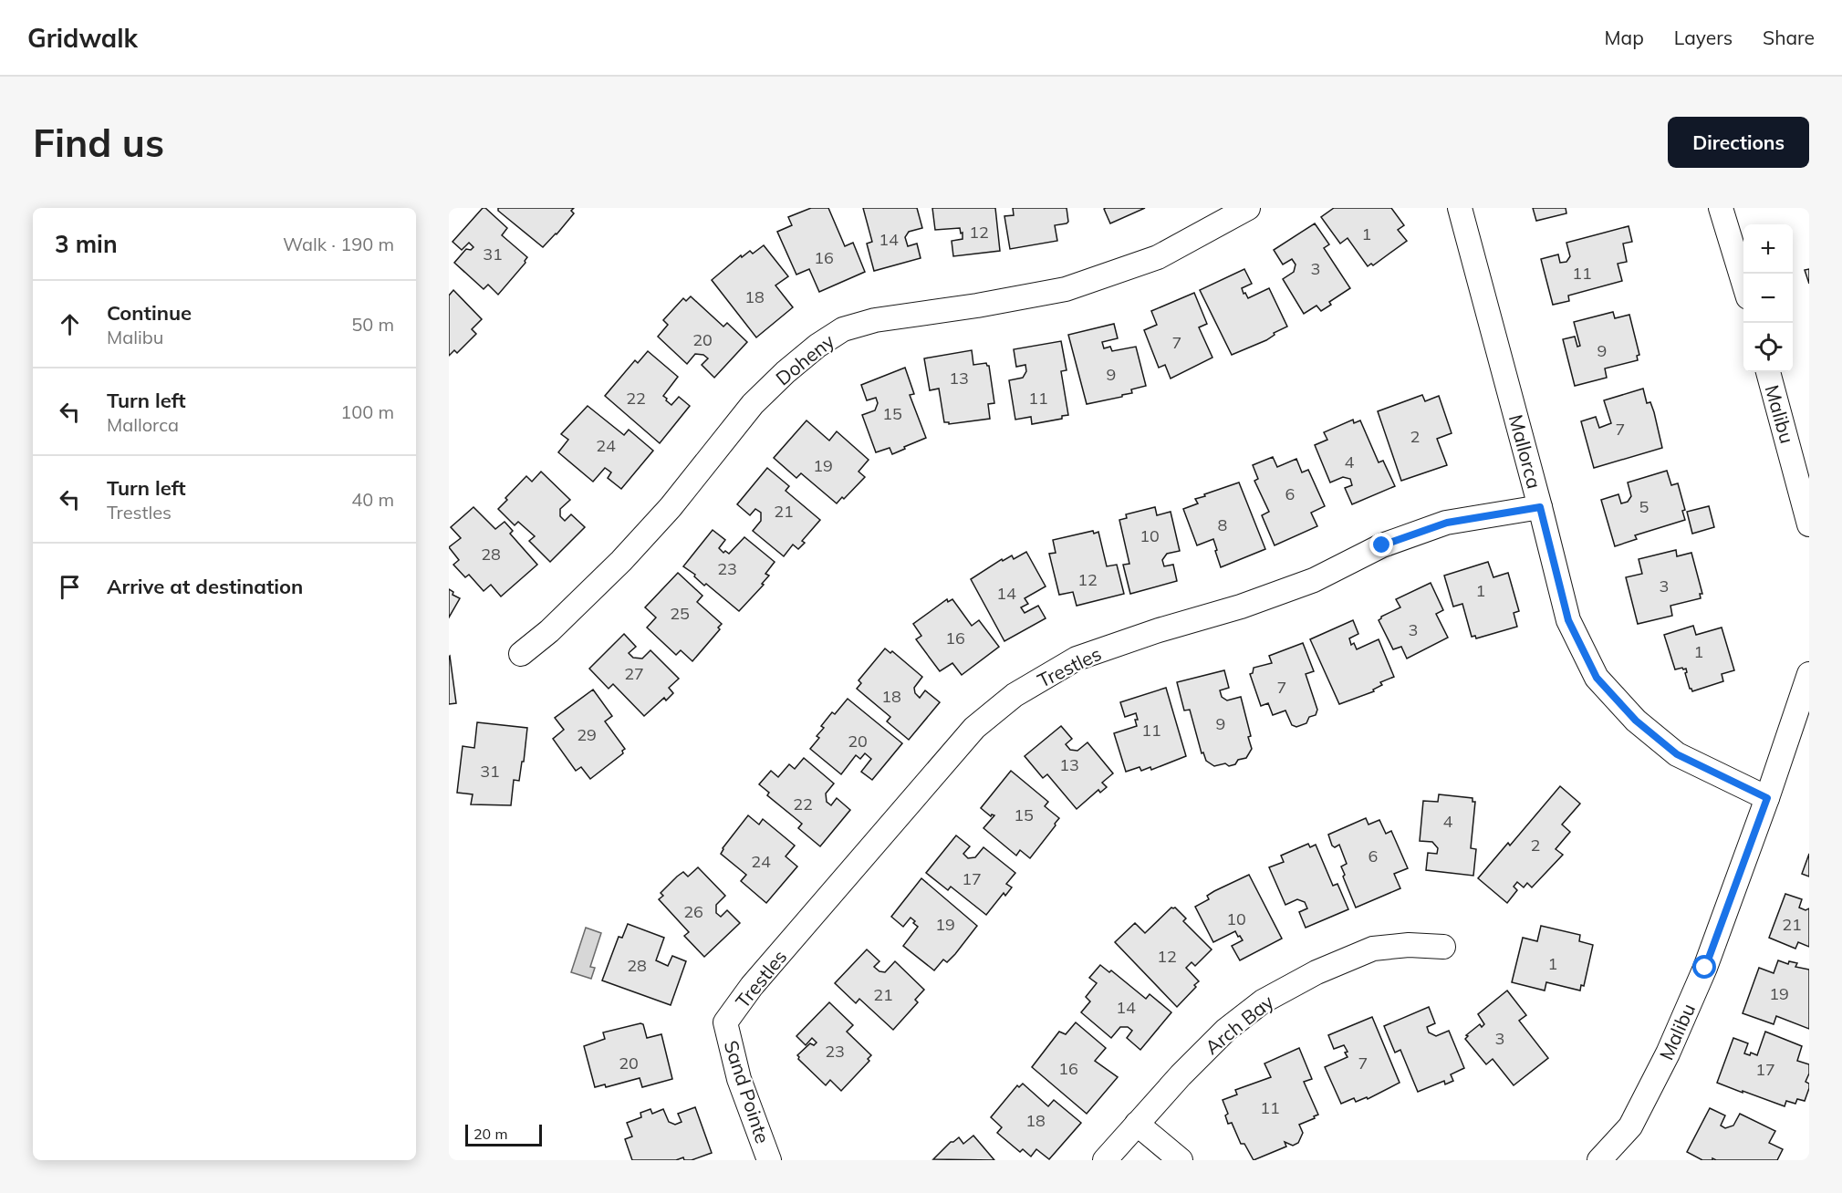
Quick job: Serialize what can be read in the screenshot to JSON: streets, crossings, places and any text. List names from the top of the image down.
{
  "streets": {
    "street": [
      "Doheny",
      "Malibu",
      "Mallorca",
      "Trestles",
      "Arch Bay",
      "Sand Pointe"
    ]
  },
  "crossings": [
    ["Malibu", "Mallorca"],
    ["Mallorca", "Trestles"],
    ["Trestles", "Sand Pointe"]
  ],
  "house_numbers": [
    "12",
    "1",
    "14",
    "31",
    "16",
    "3",
    "11",
    "18",
    "20",
    "7",
    "9",
    "9",
    "13",
    "22",
    "11",
    "15",
    "7",
    "2",
    "24",
    "4",
    "19",
    "6",
    "5",
    "21",
    "8",
    "10",
    "28",
    "23",
    "12",
    "3",
    "1",
    "14",
    "25",
    "3",
    "16",
    "1",
    "27",
    "7",
    "18",
    "9",
    "11",
    "29",
    "20",
    "13",
    "31",
    "22",
    "15",
    "4",
    "2",
    "6",
    "24",
    "17",
    "26",
    "10",
    "19",
    "21",
    "12",
    "1",
    "28",
    "19",
    "21",
    "14",
    "3",
    "23",
    "20",
    "7",
    "16",
    "17",
    "11",
    "18"
  ],
  "scale_bar": "20 m",
  "page": {
    "header": "Gridwalk",
    "nav": ["Map", "Layers", "Share"],
    "buttons": "Directions",
    "title": "Find us",
    "heading": ["3 min", "Walk · 190 m"],
    "map_buttons": ["+", "−"],
    "list": [
      ["Continue", "Malibu", "50 m"],
      ["Turn left", "Mallorca", "100 m"],
      ["Turn left", "Trestles", "40 m"],
      "Arrive at destination"
    ],
    "scale": "20 m"
  }
}
